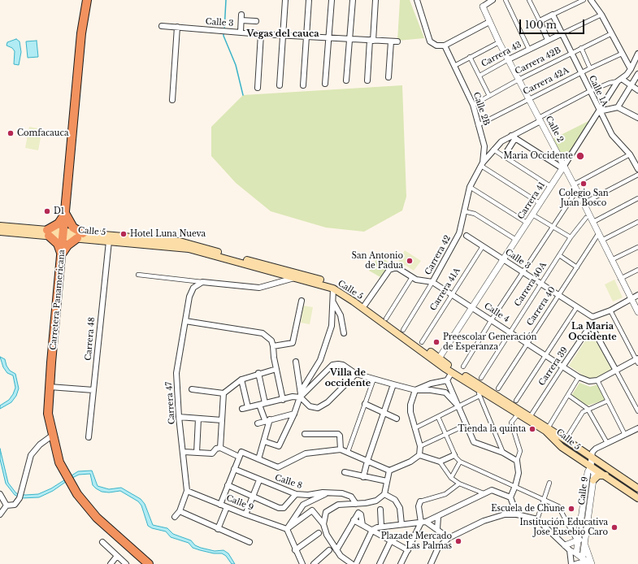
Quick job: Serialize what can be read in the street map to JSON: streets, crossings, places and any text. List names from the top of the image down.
{
  "streets": {
    "highway": ["Carretera Panamericana"],
    "main road": ["Calle 5"],
    "street": [
      "Calle 3",
      "Carrera 43",
      "Carrera 42B",
      "Carrera 42A",
      "Calle 1A",
      "Calle 2B",
      "Calle 2",
      "Carrera 41",
      "Carrera 42",
      "Carrera 40A",
      "Carrera 41A",
      "Carrera 40",
      "Calle 4",
      "Carrera 48",
      "Carrera 39",
      "Carrera 47",
      "Calle 8",
      "Calle 9"
    ]
  },
  "crossings": [
    ["Calle 3", "Carrera 41"],
    ["Calle 3", "Carrera 40A"],
    ["Calle 3", "Carrera 41A"],
    ["Calle 3", "Carrera 40"],
    ["Carrera 43", "Calle 1A"],
    ["Carrera 43", "Calle 2"],
    ["Carrera 42B", "Calle 1A"],
    ["Carrera 42B", "Calle 2B"],
    ["Carrera 42B", "Calle 2"],
    ["Carrera 42A", "Calle 1A"],
    ["Carrera 42A", "Calle 2B"],
    ["Carrera 42A", "Calle 2"],
    ["Calle 1A", "Carrera 41"],
    ["Calle 1A", "Carrera 42"],
    ["Calle 2B", "Carrera 42"],
    ["Calle 2", "Carrera 41"],
    ["Calle 2", "Carrera 42"],
    ["Calle 2", "Carrera 40"],
    ["Carrera 41", "Calle 5"],
    ["Carrera 41", "Carrera 42"],
    ["Carrera 41", "Calle 4"],
    ["Calle 5", "Carretera Panamericana"],
    ["Calle 5", "Calle 4"],
    ["Calle 5", "Carrera 48"],
    ["Calle 5", "Carrera 39"],
    ["Calle 5", "Calle 9"],
    ["Carrera 42", "Calle 4"],
    ["Carrera 40A", "Calle 4"],
    ["Carrera 41A", "Calle 4"],
    ["Carrera 40", "Calle 4"],
    ["Calle 4", "Carrera 39"],
    ["Carrera 47", "Calle 9"]
  ],
  "districts": ["Vegas del cauca", "La Maria Occidente", "Villa de occidente"],
  "places": [
    "Comfacauca",
    "Maria Occidente",
    "Colegio San Juan Bosco",
    "D1",
    "Hotel Luna Nueva",
    "San Antonio de Padua",
    "Preescolar Generación de Esperanza",
    "Tienda la quinta",
    "Escuela de Chune",
    "Institución Educativa Jose Eusebio Caro",
    "Plazade Mercado Las Palmas"
  ],
  "scale_bar": "100 m"
}
